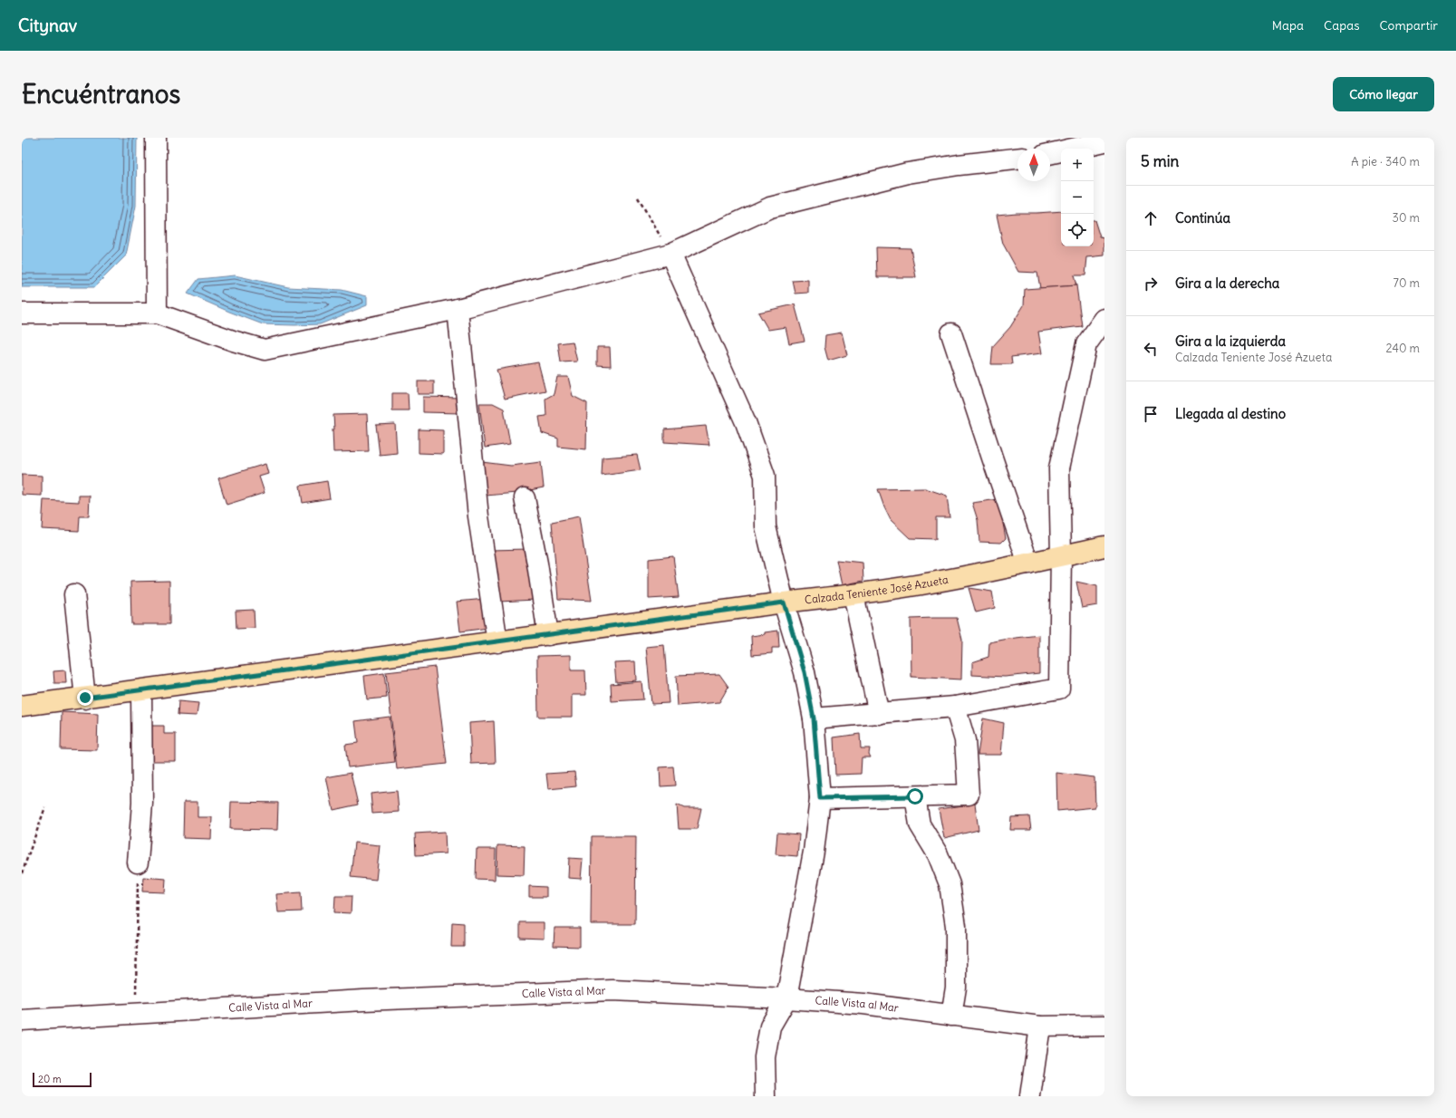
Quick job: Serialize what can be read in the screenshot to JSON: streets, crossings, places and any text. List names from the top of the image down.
{
  "streets": {
    "main road": ["Calzada Teniente José Azueta"],
    "street": ["Calle Vista al Mar"]
  },
  "scale_bar": "20 m",
  "north": "top",
  "page": {
    "header": "Citynav",
    "nav": ["Mapa", "Capas", "Compartir"],
    "buttons": "Cómo llegar",
    "title": "Encuéntranos",
    "heading": ["5 min", "A pie · 340 m"],
    "map_buttons": ["+", "−"],
    "list": [
      ["Continúa", "30 m"],
      ["Gira a la derecha", "70 m"],
      ["Gira a la izquierda", "Calzada Teniente José Azueta", "240 m"],
      "Llegada al destino"
    ],
    "scale": "20 m"
  }
}
